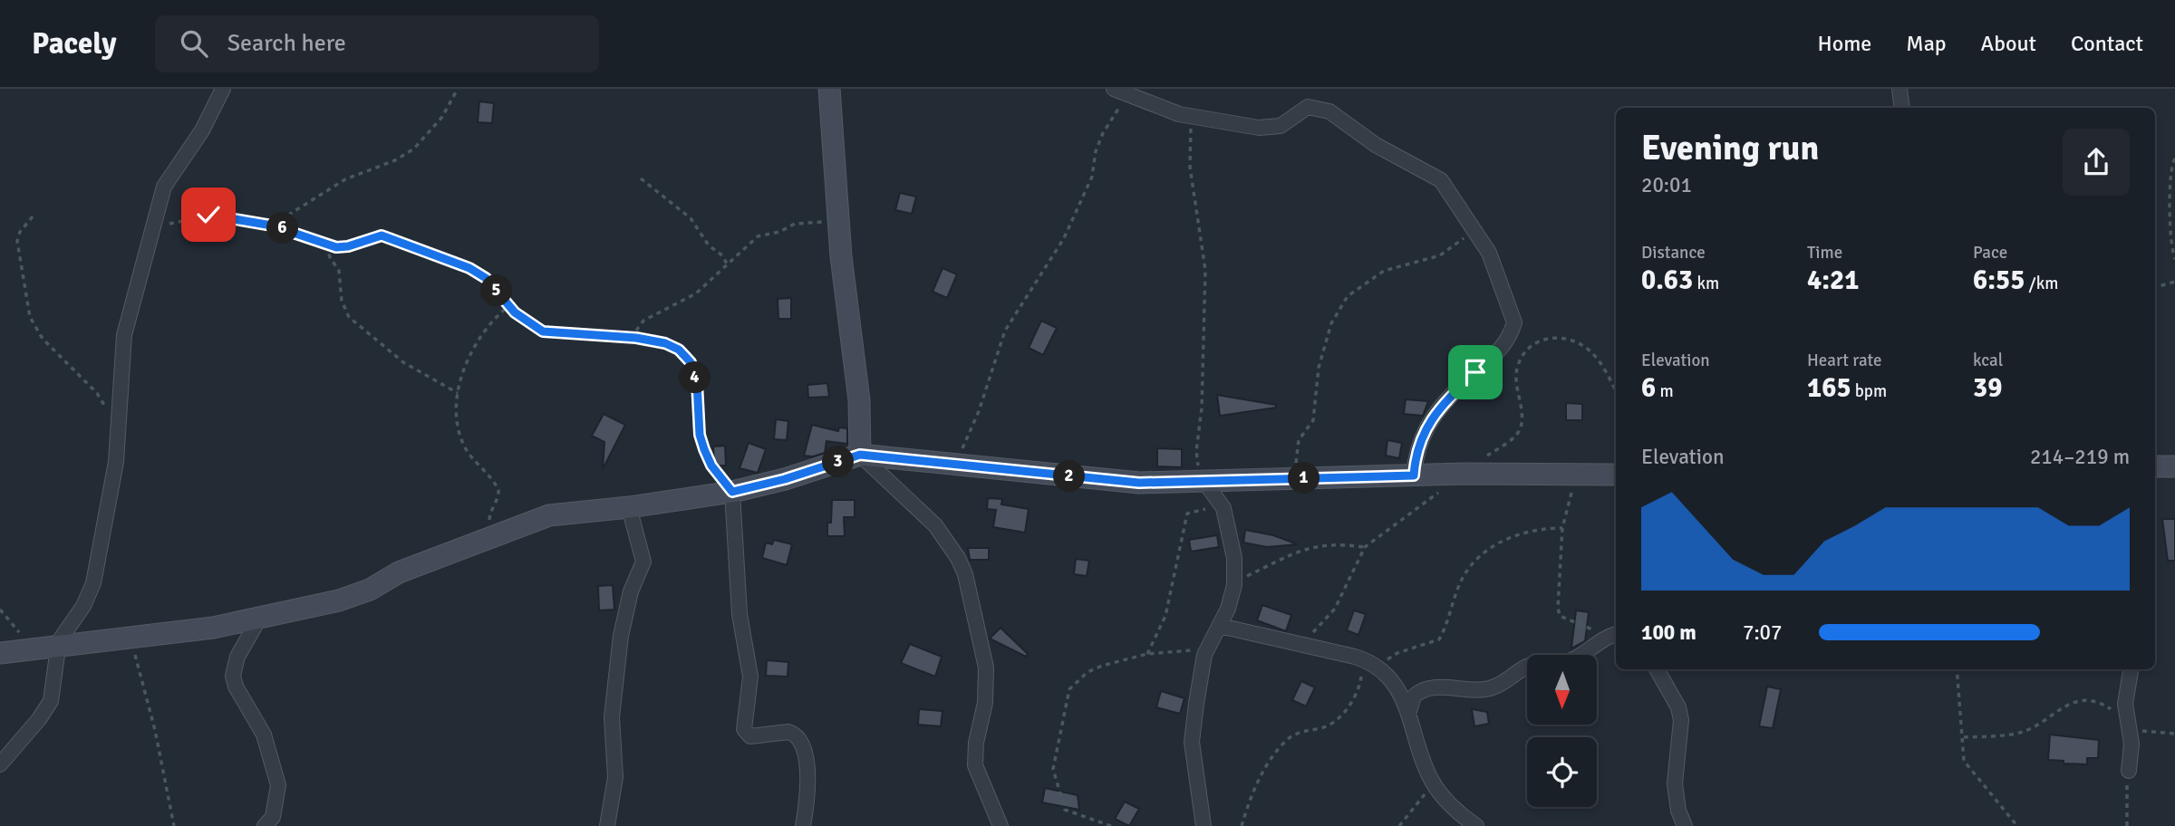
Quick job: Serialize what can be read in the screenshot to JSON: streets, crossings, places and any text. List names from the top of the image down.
{
  "north": "bottom",
  "page": {
    "header": "Pacely",
    "search": "Search here",
    "nav": [
      "Home",
      "Map",
      "About",
      "Contact"
    ],
    "heading": ["Evening run", "20:01"],
    "pins": [
      "6",
      "5",
      "4",
      "3",
      "2",
      "1"
    ],
    "stats": [
      ["Distance", "0.63 km"],
      ["Time", "4:21"],
      ["Pace", "6:55 /km"],
      ["Elevation", "6 m"],
      ["Heart rate", "165 bpm"],
      ["kcal", "39"]
    ],
    "chart": ["Elevation", "214–219 m"],
    "list": [
      {
        "name": "100 m",
        "note": "7:07"
      }
    ]
  }
}
